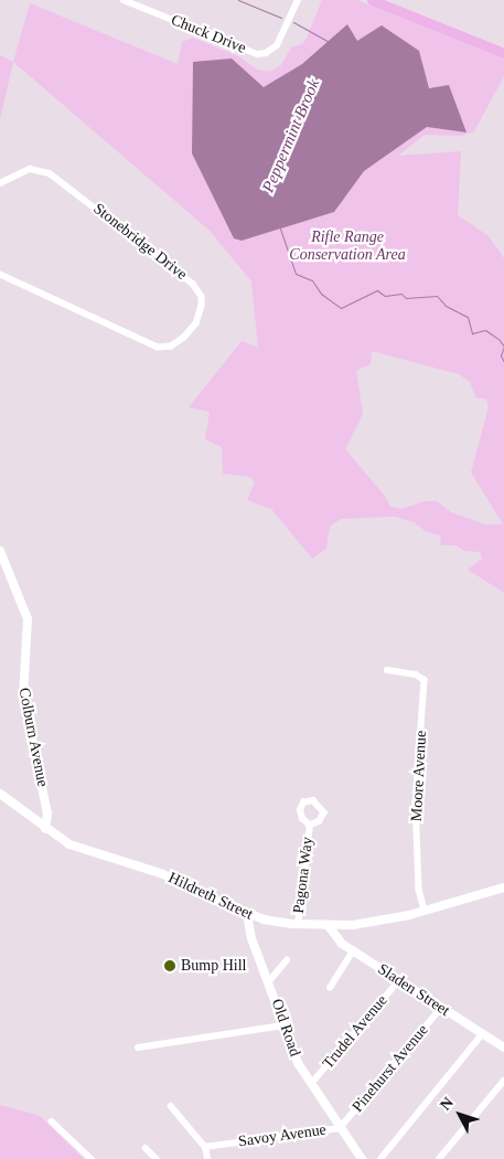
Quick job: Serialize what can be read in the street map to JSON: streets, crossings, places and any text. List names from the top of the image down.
{
  "streets": {
    "street": [
      "Chuck Drive",
      "Stonebridge Drive",
      "Colburn Avenue",
      "Moore Avenue",
      "Pagona Way",
      "Hildreth Street",
      "Sladen Street",
      "Old Road",
      "Trudel Avenue",
      "Pinehurst Avenue",
      "Savoy Avenue"
    ]
  },
  "crossings": [
    ["Colburn Avenue", "Hildreth Street"],
    ["Moore Avenue", "Hildreth Street"],
    ["Pagona Way", "Hildreth Street"],
    ["Hildreth Street", "Sladen Street"],
    ["Hildreth Street", "Old Road"],
    ["Sladen Street", "Trudel Avenue"],
    ["Sladen Street", "Pinehurst Avenue"],
    ["Old Road", "Trudel Avenue"],
    ["Old Road", "Pinehurst Avenue"],
    ["Old Road", "Savoy Avenue"],
    ["Pinehurst Avenue", "Savoy Avenue"]
  ],
  "water": ["Peppermint Brook"],
  "parks": ["Rifle Range Conservation Area"],
  "places": ["Bump Hill"],
  "north": "top left"
}
